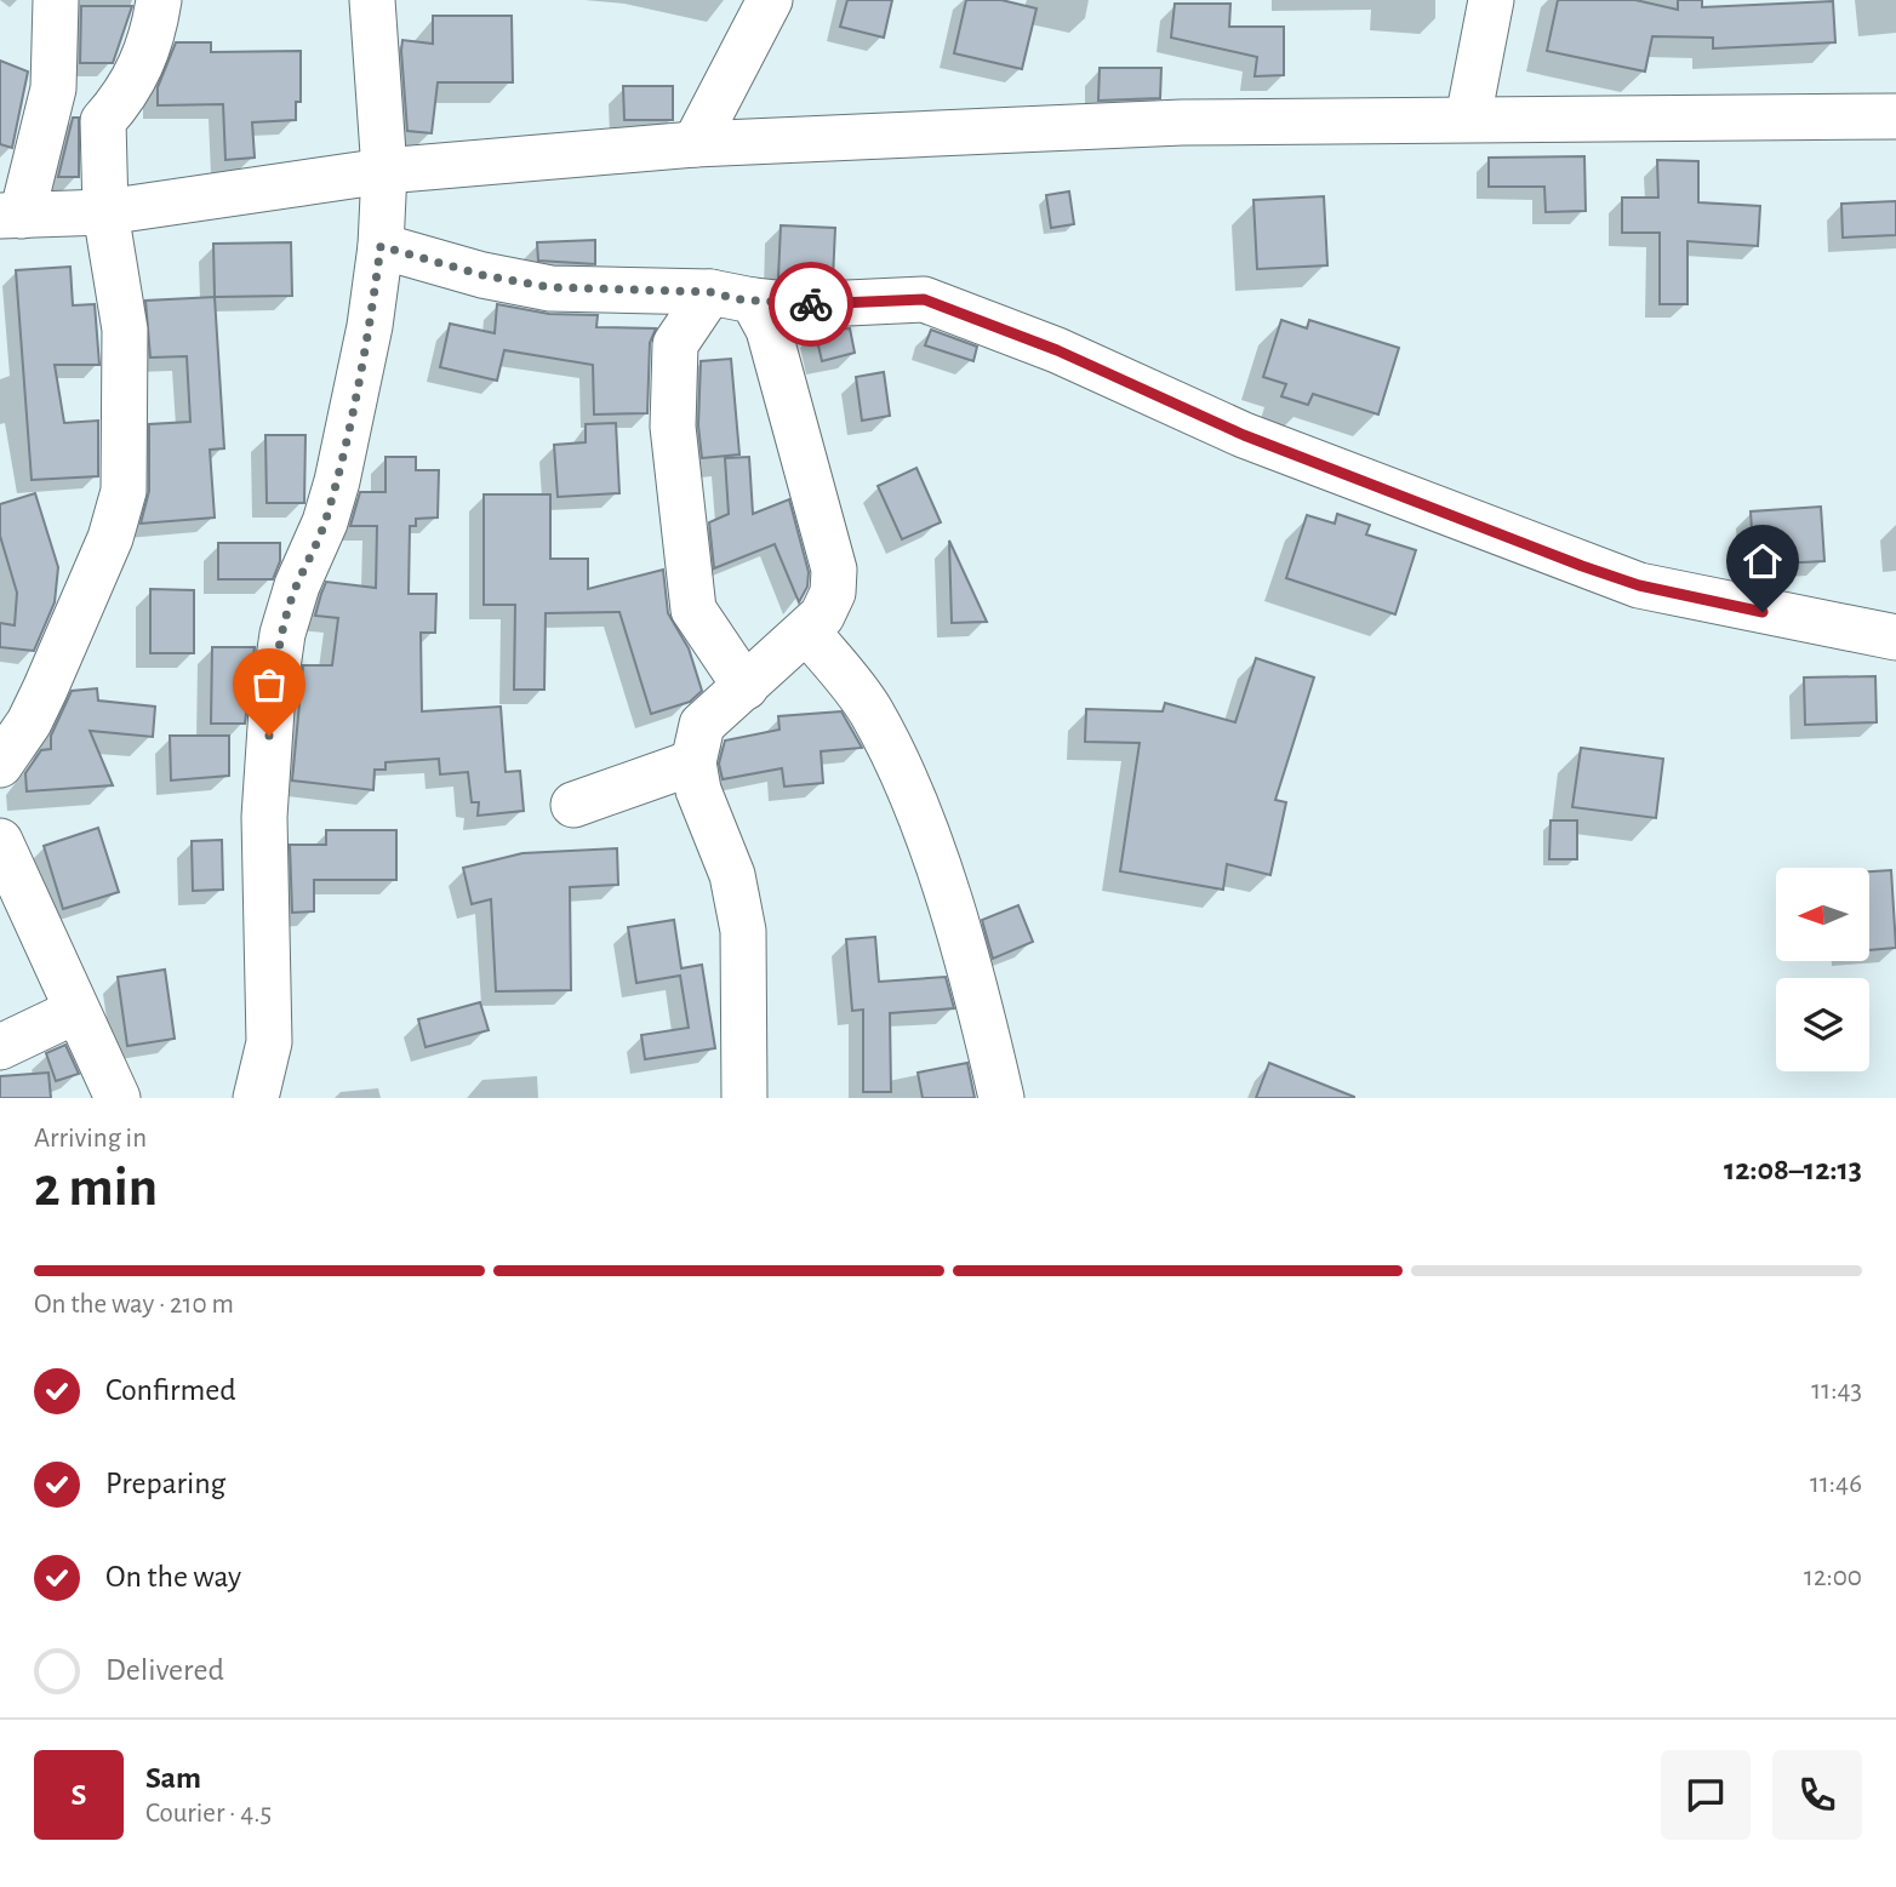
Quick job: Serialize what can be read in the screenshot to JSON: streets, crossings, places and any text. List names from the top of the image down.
{
  "north": "left",
  "page": {
    "heading": ["2 min", "Arriving in", "12:08–12:13"],
    "panel": ["Sam", "Courier · 4.5"],
    "bar": "On the way · 210 m",
    "list": [
      ["Confirmed", "11:43"],
      ["Preparing", "11:46"],
      ["On the way", "12:00"],
      "Delivered"
    ],
    "round": "S"
  }
}
